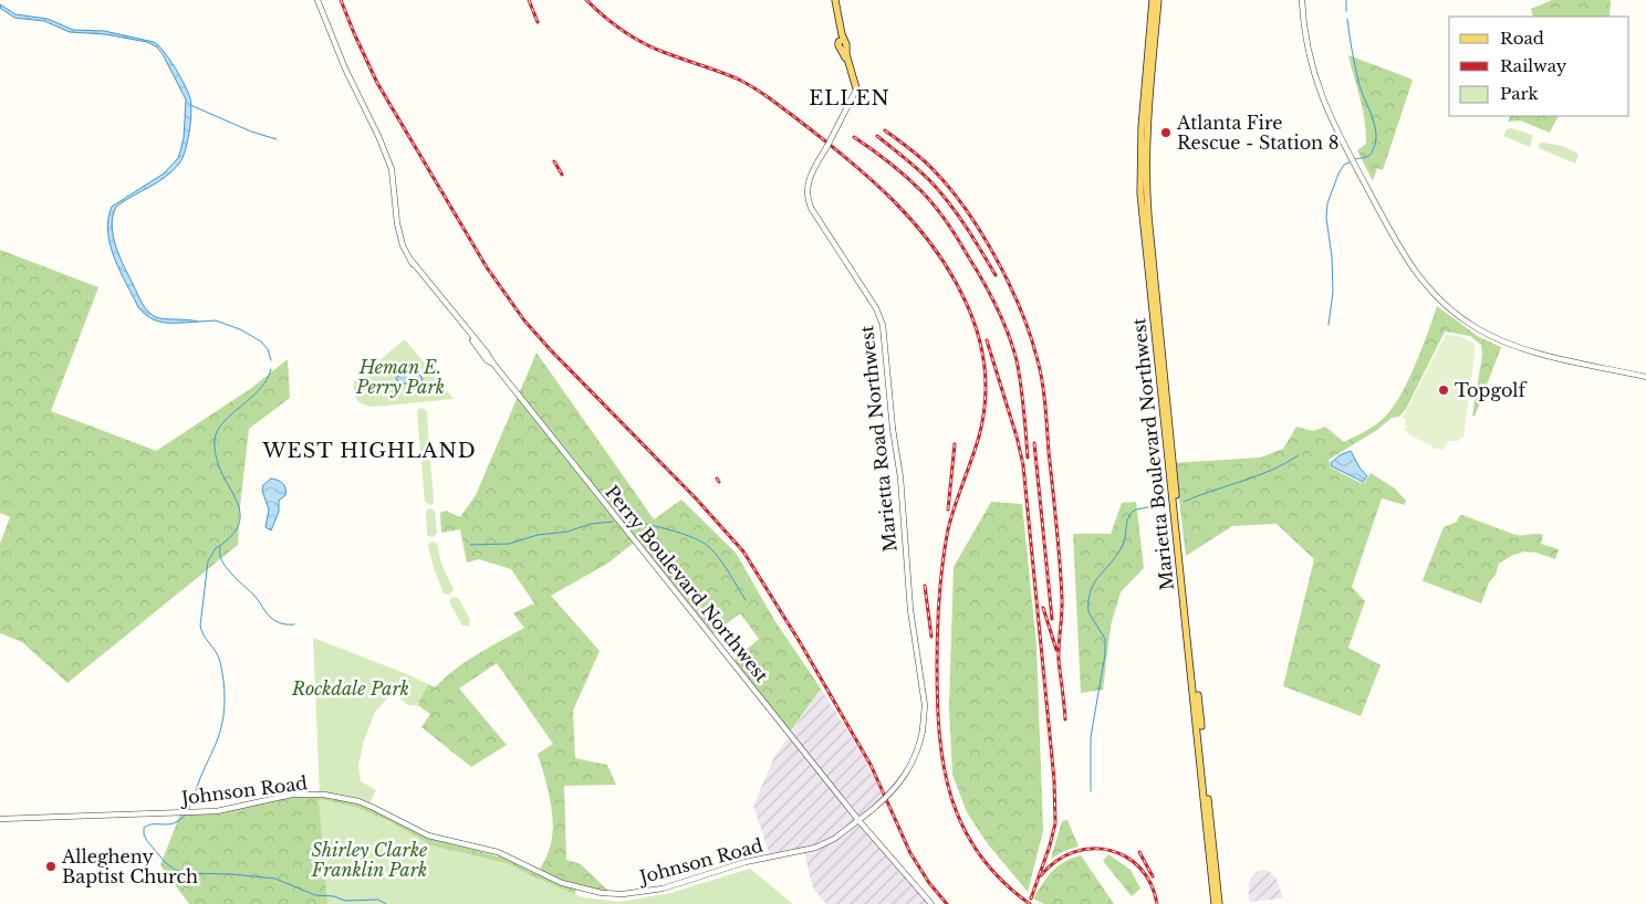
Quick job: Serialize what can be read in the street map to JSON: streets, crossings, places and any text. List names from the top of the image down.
{
  "streets": {
    "main road": ["Marietta Road Northwest", "Marietta Boulevard Northwest"],
    "street": ["Perry Boulevard Northwest", "Johnson Road"]
  },
  "crossings": [
    ["Marietta Road Northwest", "Perry Boulevard Northwest"],
    ["Marietta Road Northwest", "Johnson Road"],
    ["Perry Boulevard Northwest", "Johnson Road"]
  ],
  "districts": ["ELLEN", "WEST HIGHLAND"],
  "parks": ["Heman E. Perry Park", "Rockdale Park", "Shirley Clarke Franklin Park"],
  "places": ["Atlanta Fire Rescue - Station 8", "Topgolf", "Allegheny Baptist Church"],
  "legend": ["Road", "Railway", "Park"]
}
